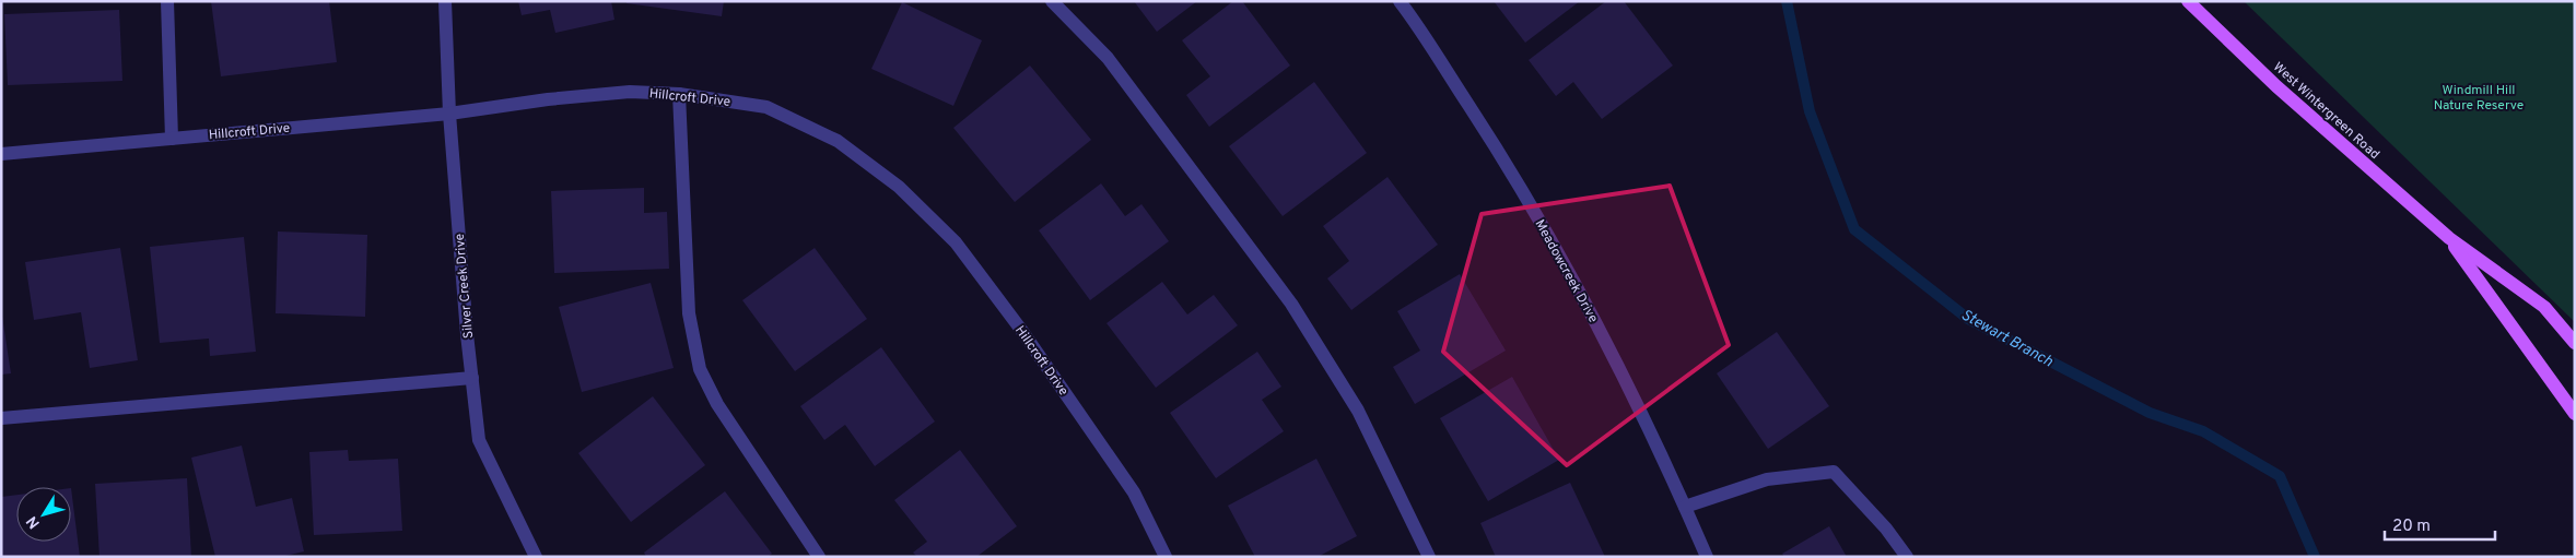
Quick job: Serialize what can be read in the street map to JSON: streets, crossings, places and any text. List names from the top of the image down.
{
  "streets": {
    "main road": ["West Wintergreen Road"],
    "street": ["Hillcroft Drive", "Meadowcreek Drive", "Silver Creek Drive"]
  },
  "crossings": [
    ["Hillcroft Drive", "Silver Creek Drive"]
  ],
  "water": ["Stewart Branch"],
  "parks": ["Windmill Hill Nature Reserve"],
  "scale_bar": "20 m",
  "north": "bottom left"
}
